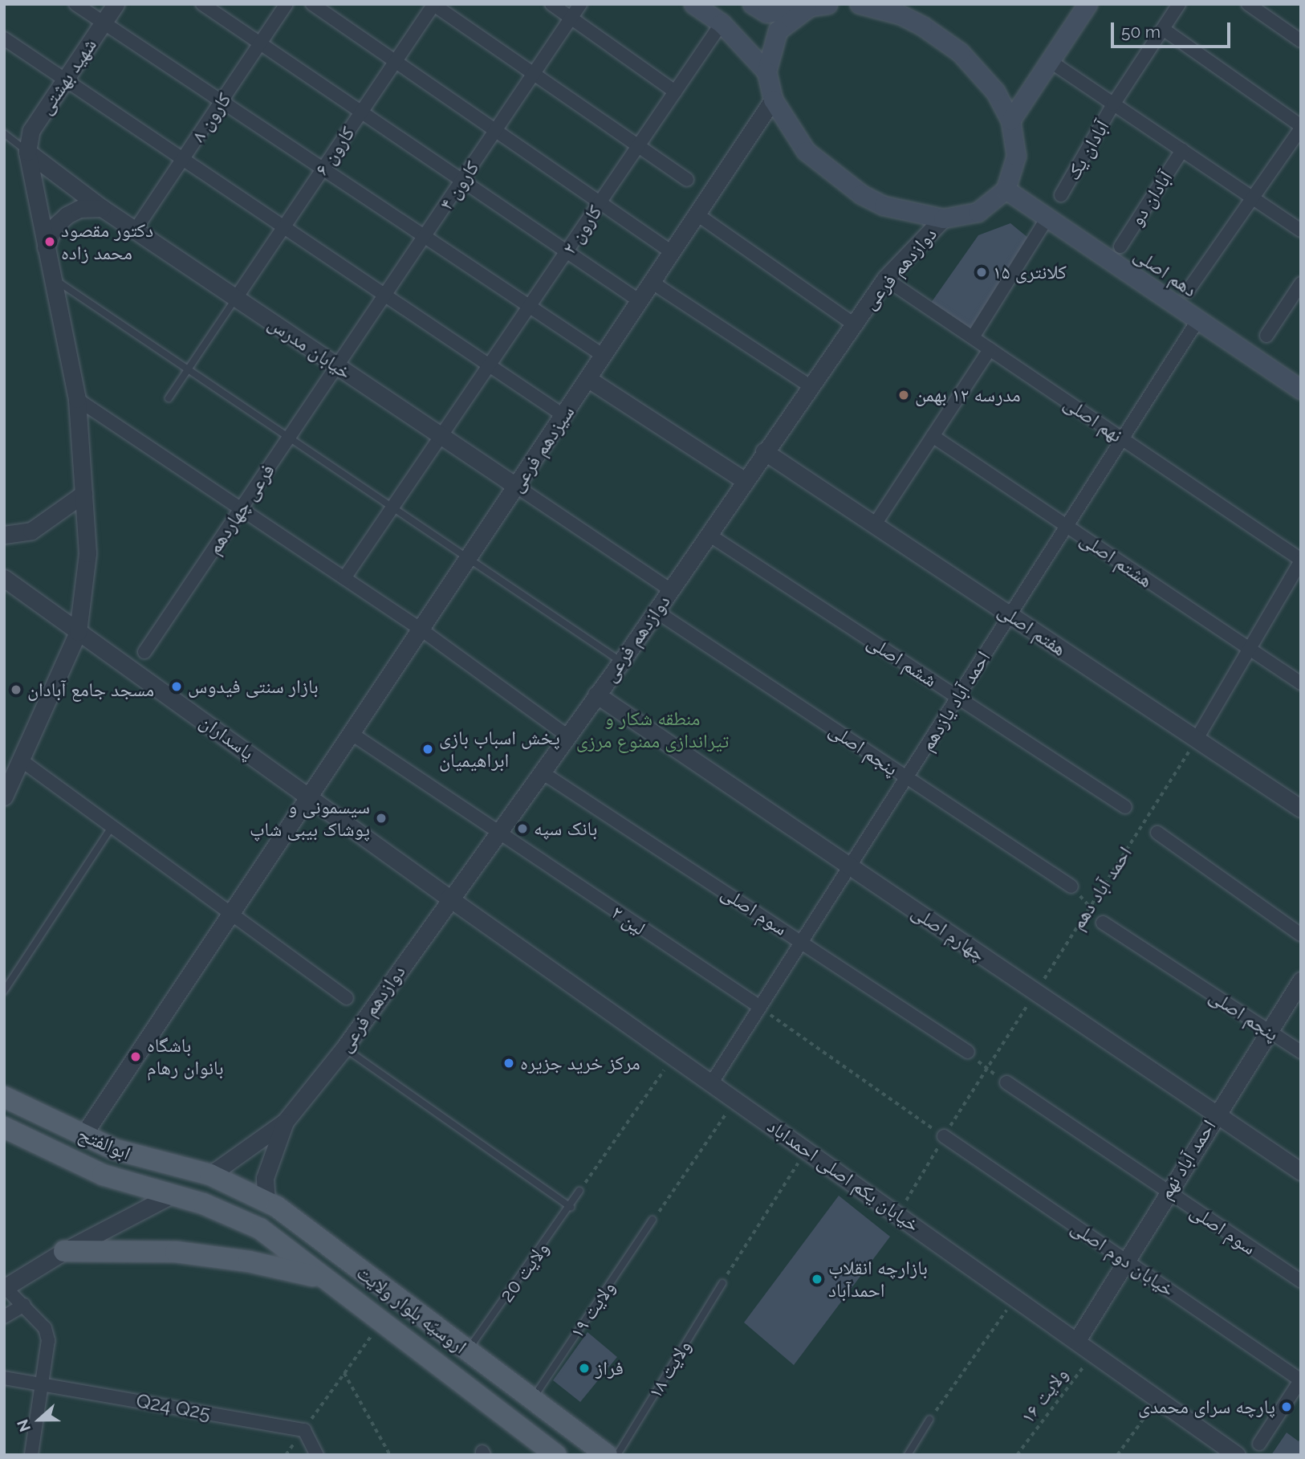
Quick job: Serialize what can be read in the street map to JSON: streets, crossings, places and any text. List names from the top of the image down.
{
  "streets": {
    "main road": ["دهم اصلی", "ابوالفتح", "اروسیّه بلوار ولایت"],
    "street": [
      "شهید بهشتی",
      "کارون ۸",
      "آبادان یک",
      "کارون ۶",
      "کارون ۴",
      "آبادان دو",
      "کارون ۲",
      "دوازدهم فرعی",
      "خیابان مدرس",
      "نهم اصلی",
      "سیزدهم فرعی",
      "فرعی چهاردهم",
      "هشتم اصلی",
      "هفتم اصلی",
      "ششم اصلی",
      "احمد آباد یازدهم",
      "پاسداران",
      "پنجم اصلی",
      "سوم اصلی",
      "لین ۲",
      "چهارم اصلی",
      "احمد آباد نهم",
      "خیابان یکم اصلی احمداباد",
      "خیابان دوم اصلی",
      "Q24 Q25"
    ],
    "lane": ["ولایت 20", "ولایت ۱۹", "ولایت ۱۸"],
    "path": ["احمد آباد دهم", "ولایت ۱۶"]
  },
  "crossings": [
    ["شهید بهشتی", "خیابان مدرس"],
    ["کارون ۸", "خیابان مدرس"],
    ["کارون ۶", "خیابان مدرس"],
    ["کارون ۴", "خیابان مدرس"],
    ["کارون ۴", "فرعی چهاردهم"],
    ["کارون ۲", "خیابان مدرس"],
    ["دوازدهم فرعی", "نهم اصلی"],
    ["دوازدهم فرعی", "هفتم اصلی"],
    ["دوازدهم فرعی", "ششم اصلی"],
    ["دوازدهم فرعی", "پاسداران"],
    ["دوازدهم فرعی", "پنجم اصلی"],
    ["دوازدهم فرعی", "سوم اصلی"],
    ["دوازدهم فرعی", "لین ۲"],
    ["دوازدهم فرعی", "چهارم اصلی"],
    ["دوازدهم فرعی", "ابوالفتح"],
    ["دوازدهم فرعی", "خیابان یکم اصلی احمداباد"],
    ["دوازدهم فرعی", "اروسیّه بلوار ولایت"],
    ["دهم اصلی", "احمد آباد یازدهم"],
    ["خیابان مدرس", "سیزدهم فرعی"],
    ["خیابان مدرس", "فرعی چهاردهم"],
    ["نهم اصلی", "احمد آباد یازدهم"],
    ["سیزدهم فرعی", "پاسداران"],
    ["سیزدهم فرعی", "لین ۲"],
    ["سیزدهم فرعی", "ابوالفتح"],
    ["هشتم اصلی", "احمد آباد یازدهم"],
    ["هفتم اصلی", "احمد آباد یازدهم"],
    ["هفتم اصلی", "احمد آباد دهم"],
    ["ششم اصلی", "احمد آباد یازدهم"],
    ["احمد آباد یازدهم", "پنجم اصلی"],
    ["احمد آباد یازدهم", "سوم اصلی"],
    ["احمد آباد یازدهم", "لین ۲"],
    ["احمد آباد یازدهم", "چهارم اصلی"],
    ["احمد آباد یازدهم", "خیابان یکم اصلی احمداباد"],
    ["پاسداران", "خیابان یکم اصلی احمداباد"],
    ["پنجم اصلی", "احمد آباد نهم"],
    ["احمد آباد دهم", "چهارم اصلی"],
    ["احمد آباد دهم", "خیابان یکم اصلی احمداباد"],
    ["احمد آباد دهم", "خیابان دوم اصلی"],
    ["سوم اصلی", "احمد آباد نهم"],
    ["چهارم اصلی", "احمد آباد نهم"],
    ["ابوالفتح", "اروسیّه بلوار ولایت"],
    ["احمد آباد نهم", "خیابان یکم اصلی احمداباد"],
    ["احمد آباد نهم", "خیابان دوم اصلی"],
    ["خیابان یکم اصلی احمداباد", "ولایت ۱۶"],
    ["ولایت 20", "اروسیّه بلوار ولایت"],
    ["اروسیّه بلوار ولایت", "ولایت ۱۹"]
  ],
  "parks": ["منطقه شکار و تیراندازی ممنوع مرزی"],
  "places": [
    "دكتور مقصود محمد زاده",
    "کلانتری ۱۵",
    "مدرسه ۱۲ بهمن",
    "بازار سنتی فیدوس",
    "مسجد جامع آبادان",
    "پخش اسباب بازی ابراهیمیان",
    "سیسمونی و پوشاک بیبی شاپ",
    "بانک سپه",
    "باشگاه بانوان رهام",
    "مرکز خرید جزیره",
    "بازارچه انقلاب احمدآباد",
    "فراز",
    "پارچه سرای محمدی"
  ],
  "scale_bar": "50 m",
  "north": "left"
}
